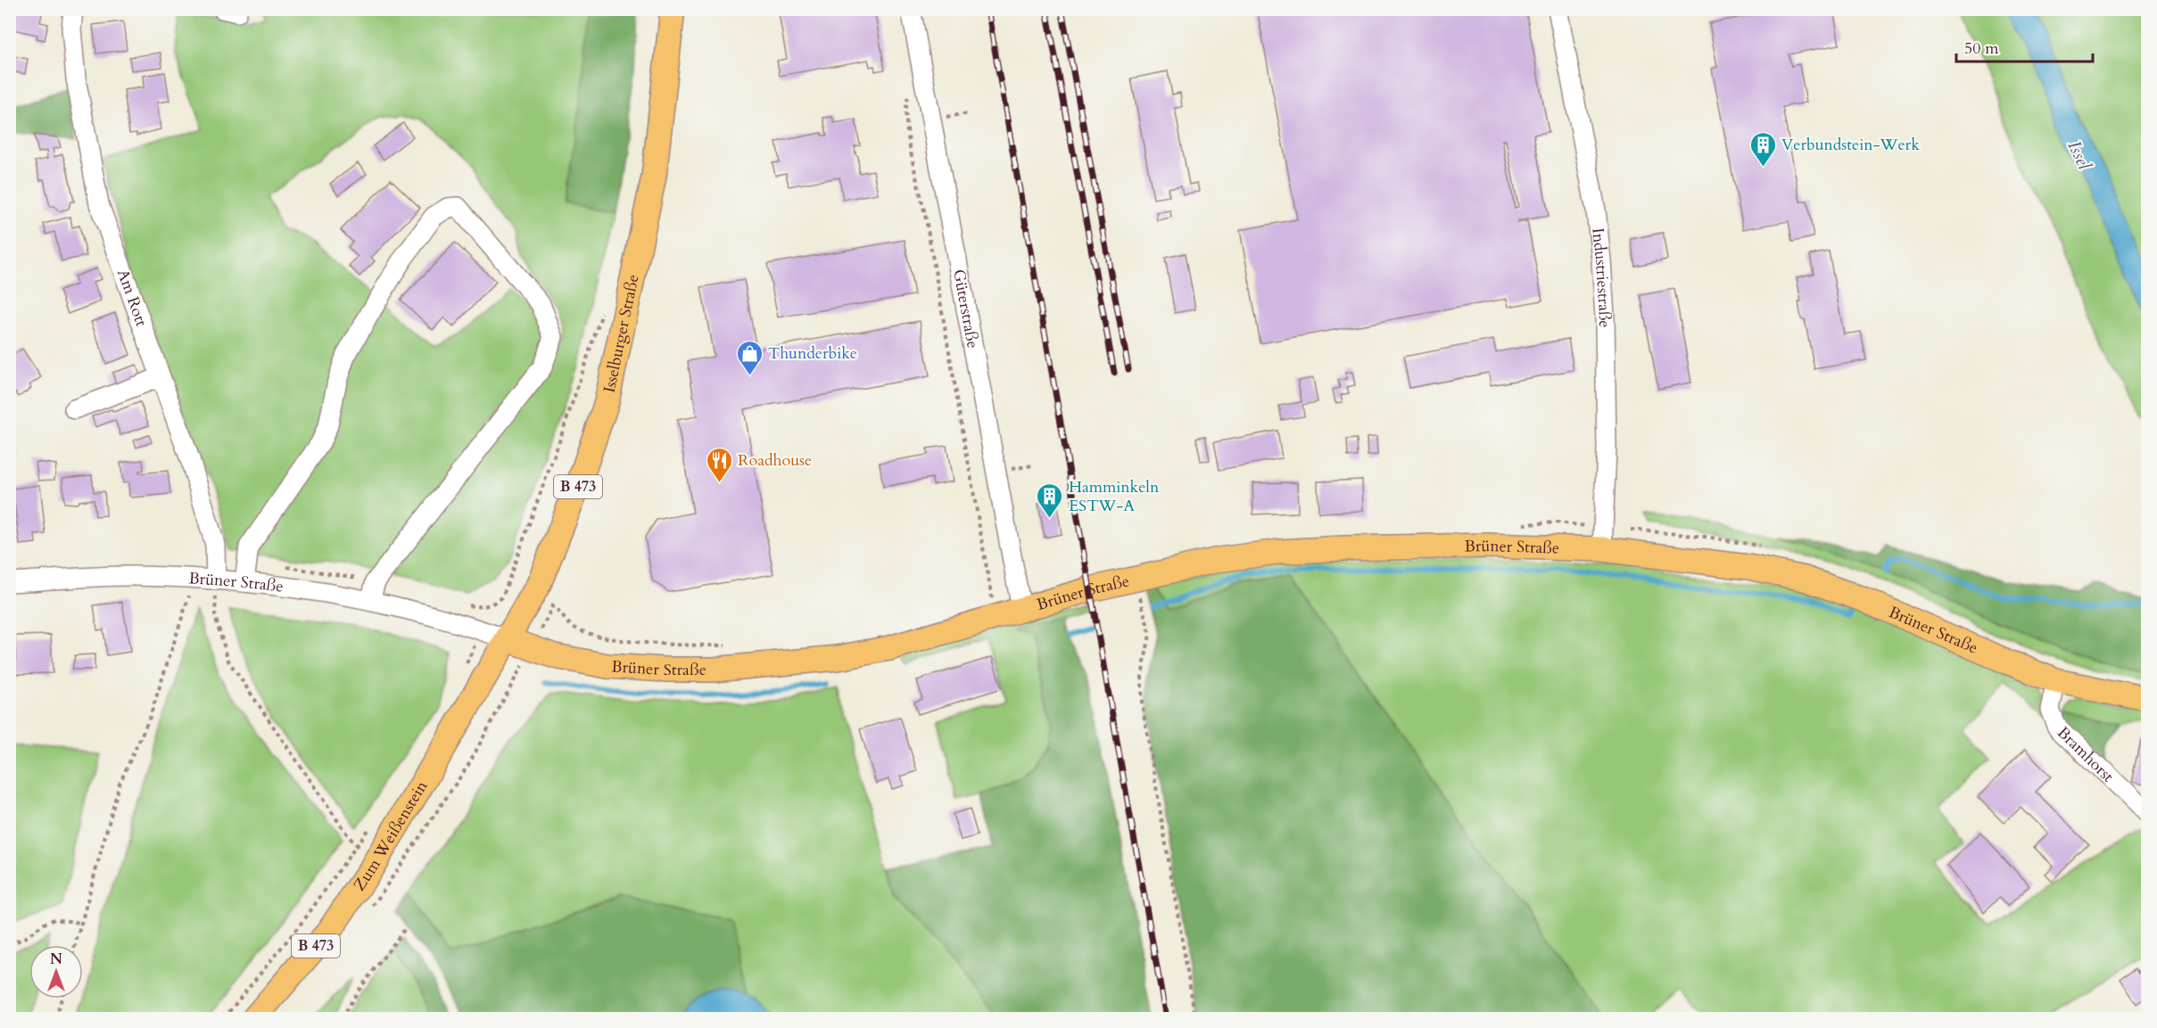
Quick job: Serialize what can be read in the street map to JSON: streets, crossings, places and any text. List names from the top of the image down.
{
  "streets": {
    "main road": [
      "Isselburger Straße",
      "B 473",
      "Brüner Straße",
      "Zum Weißenstein"
    ],
    "street": [
      "Industriestraße",
      "Am Rott",
      "Güterstraße",
      "Bramhorst"
    ]
  },
  "crossings": [
    ["Industriestraße", "Brüner Straße"],
    ["Am Rott", "Brüner Straße"],
    ["Güterstraße", "Brüner Straße"],
    ["Isselburger Straße", "Brüner Straße"],
    ["Isselburger Straße", "Zum Weißenstein"],
    ["Brüner Straße", "Bramhorst"],
    ["Brüner Straße", "Zum Weißenstein"]
  ],
  "water": ["Issel"],
  "places": {
    "building": ["Verbundstein-Werk", "Hamminkeln ESTW-A"],
    "shop": ["Thunderbike"],
    "restaurant": ["Roadhouse"]
  },
  "scale_bar": "50 m",
  "north": "top"
}
